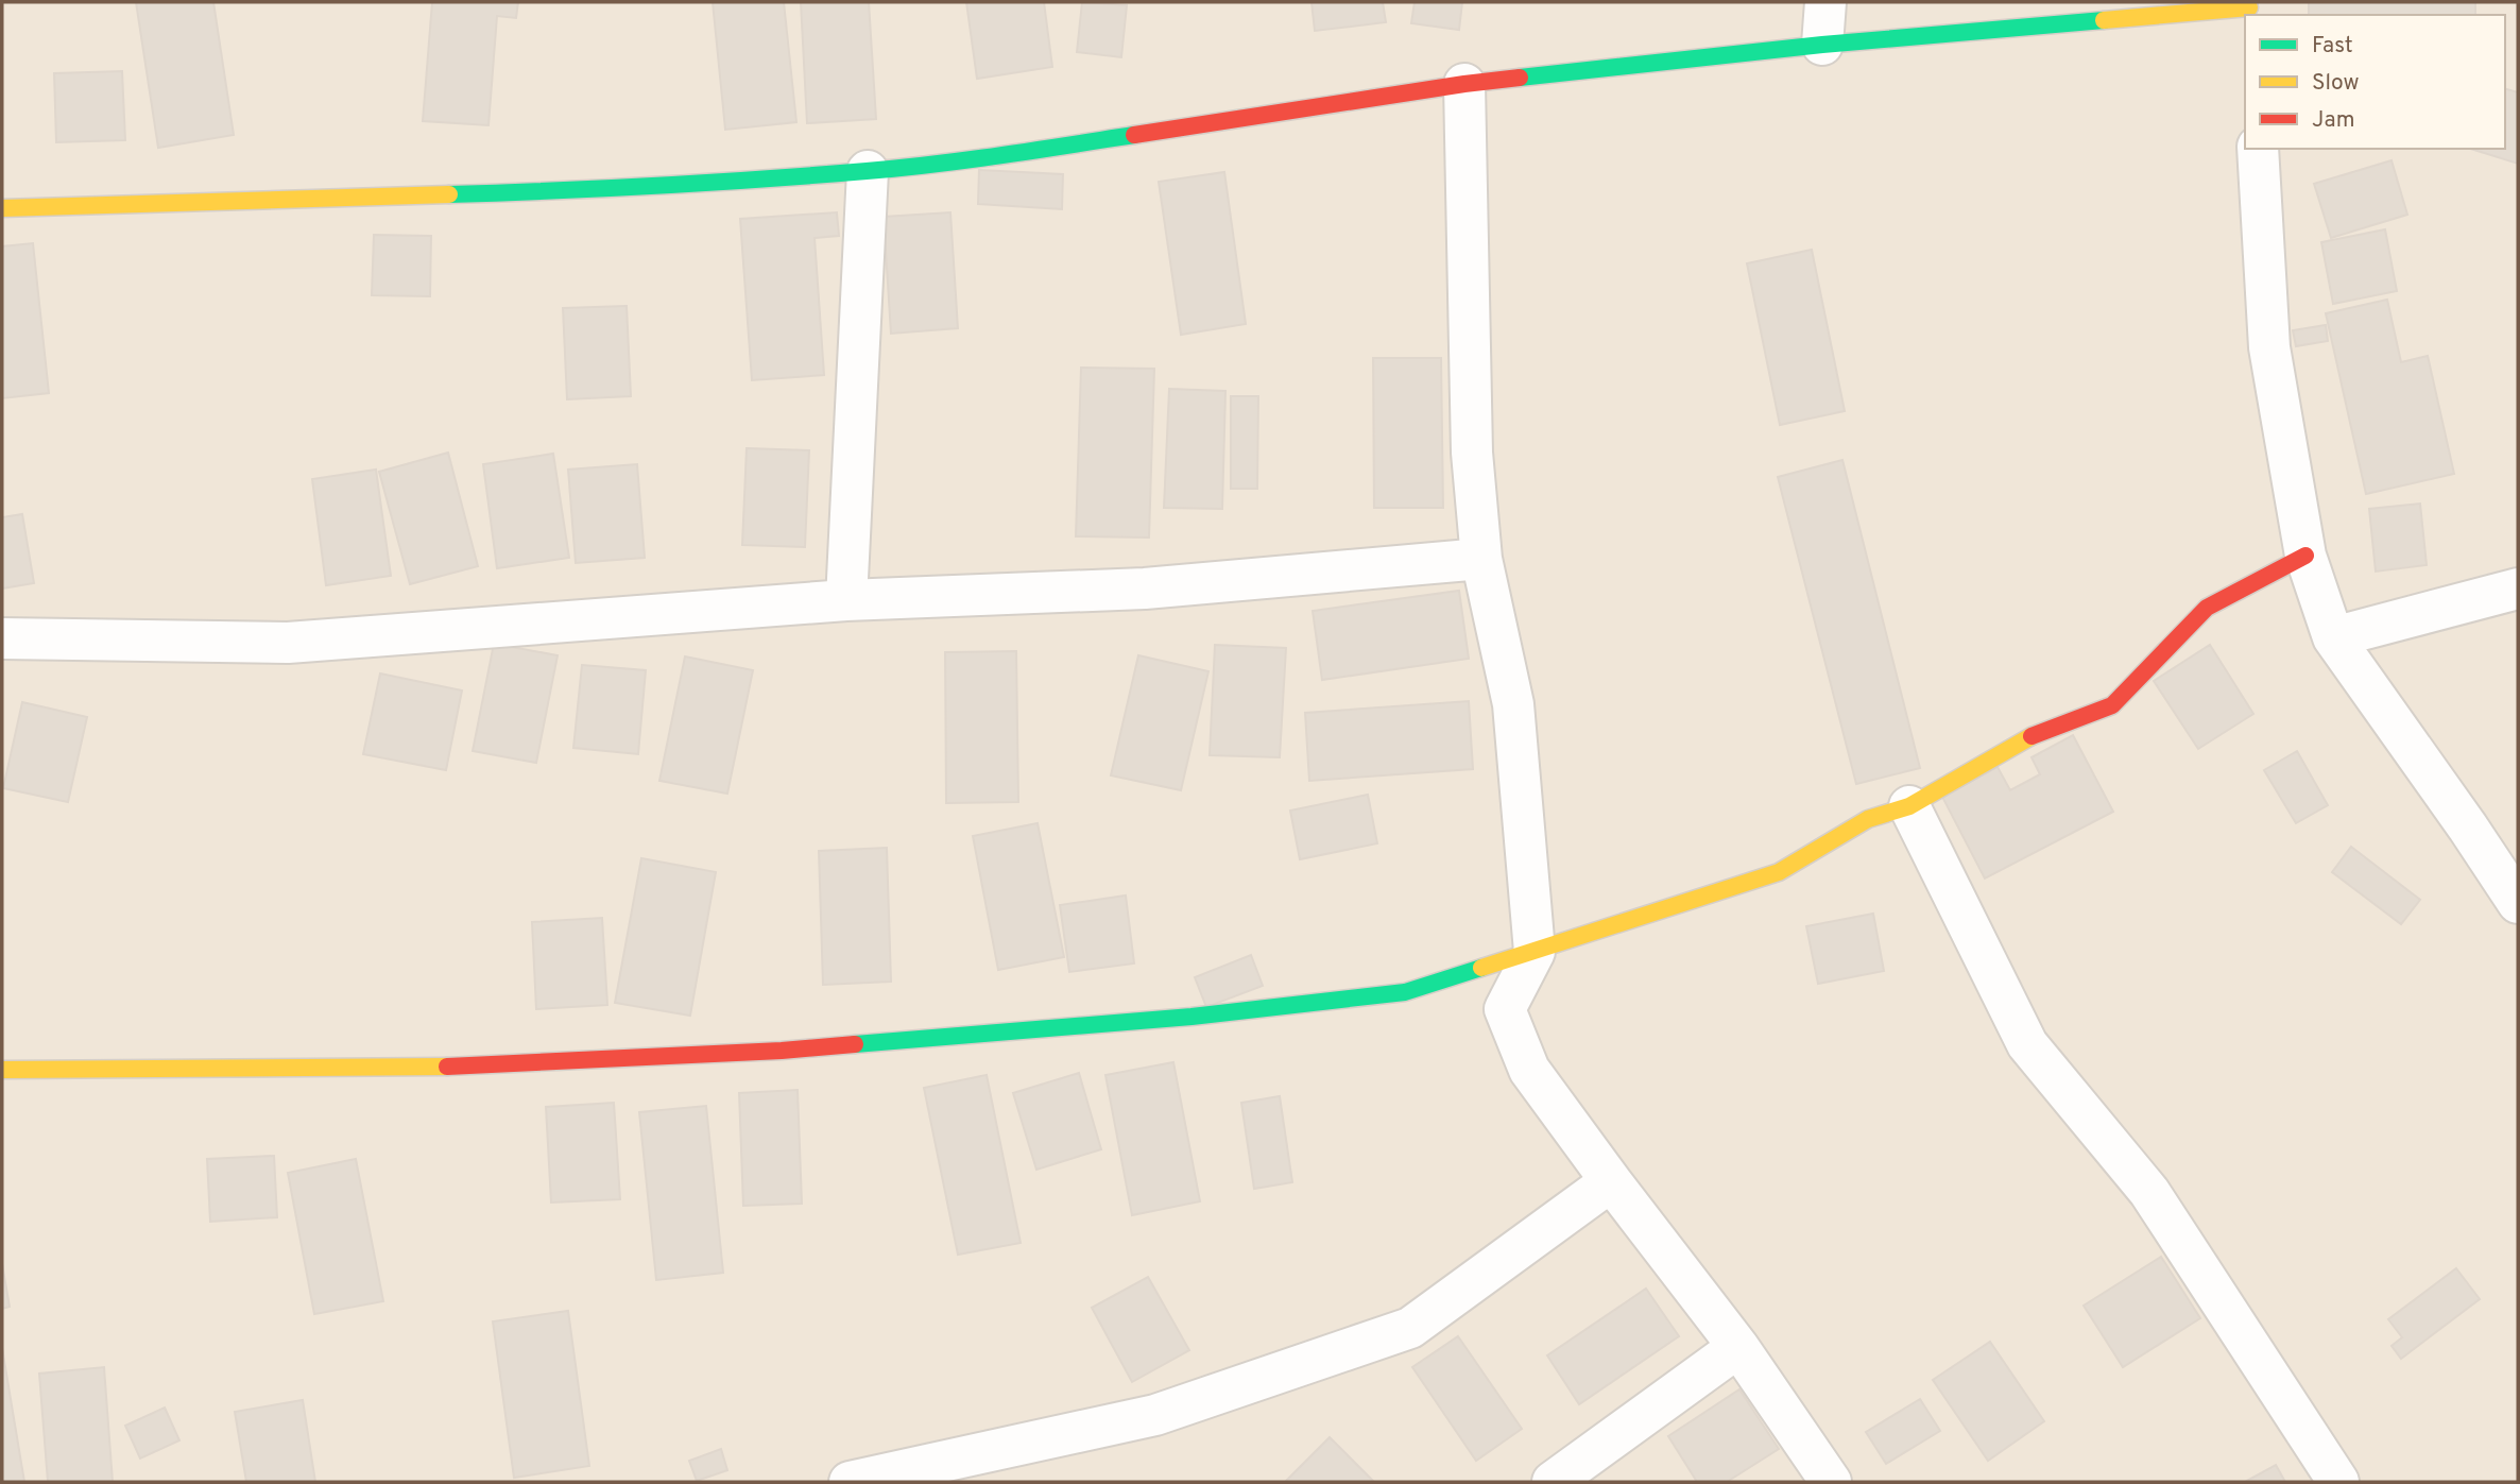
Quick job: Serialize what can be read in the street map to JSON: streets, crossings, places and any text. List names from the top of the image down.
{
  "legend": ["Fast", "Slow", "Jam"]
}
